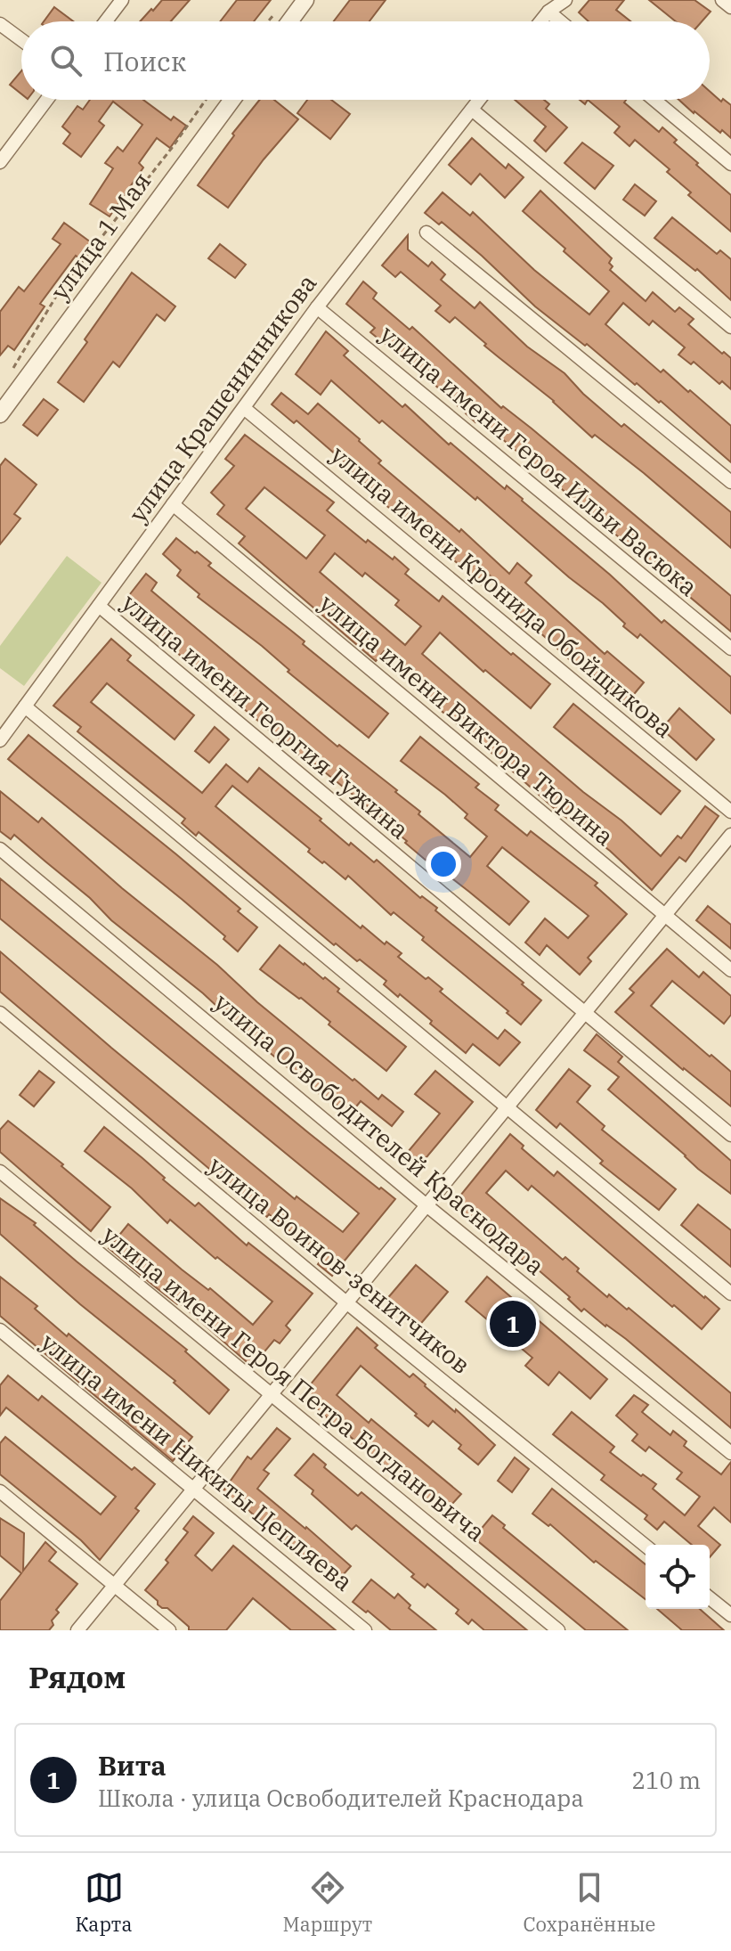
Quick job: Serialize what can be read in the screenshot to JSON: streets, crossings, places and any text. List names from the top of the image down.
{
  "streets": {
    "street": [
      "улица 1 Мая",
      "улица Крашенинникова",
      "улица имени Героя Ильи Васюка",
      "улица имени Кронида Обойщикова",
      "улица имени Георгия Гужина",
      "улица имени Виктора Тюрина",
      "улица Освободителей Краснодара",
      "улица Воинов-зенитчиков",
      "улица имени Героя Петра Богдановича",
      "улица имени Никиты Цепляева"
    ]
  },
  "crossings": [
    ["улица Крашенинникова", "улица имени Героя Ильи Васюка"],
    ["улица Крашенинникова", "улица имени Кронида Обойщикова"],
    ["улица Крашенинникова", "улица имени Георгия Гужина"],
    ["улица Крашенинникова", "улица имени Виктора Тюрина"]
  ],
  "page": {
    "search": "Поиск",
    "pins": "1",
    "heading": "Рядом",
    "list": [
      {
        "mark": "1",
        "name": "Вита",
        "note": "Школа · улица Освободителей Краснодара",
        "value": "210 m"
      }
    ],
    "nav": ["Карта", "Маршрут", "Сохранённые"]
  }
}
